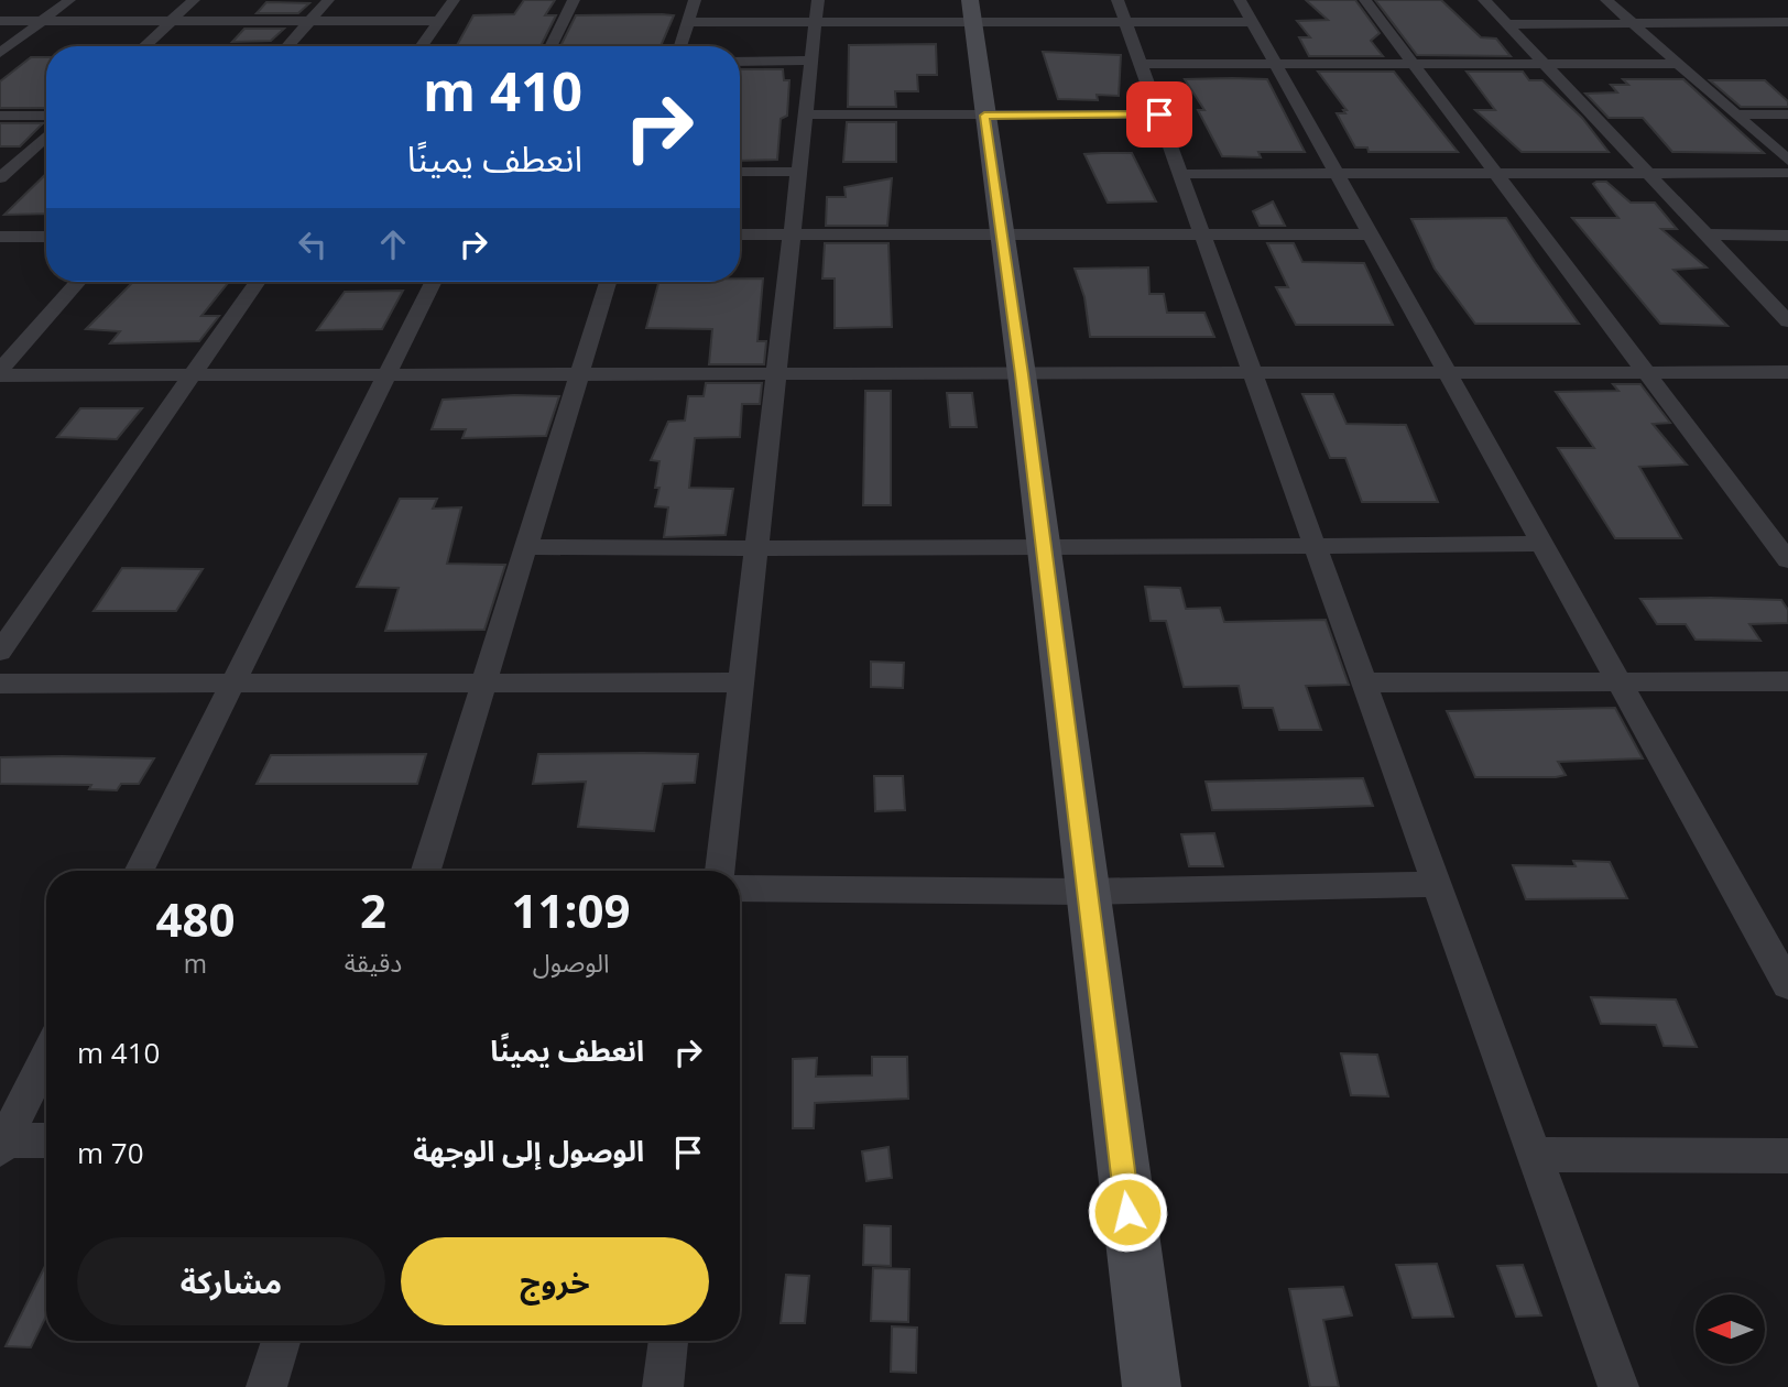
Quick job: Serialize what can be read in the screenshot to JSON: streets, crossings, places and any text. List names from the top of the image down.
{
  "north": "left",
  "page": {
    "turn": ["410 m", "انعطف يمينًا"],
    "eta": [
      "11:09",
      "الوصول",
      "2",
      "دقيقة",
      "480",
      "m"
    ],
    "list": [
      {
        "name": "انعطف يمينًا",
        "value": "410 m"
      },
      {
        "name": "الوصول إلى الوجهة",
        "value": "70 m"
      }
    ],
    "buttons": ["خروج", "مشاركة"]
  }
}
